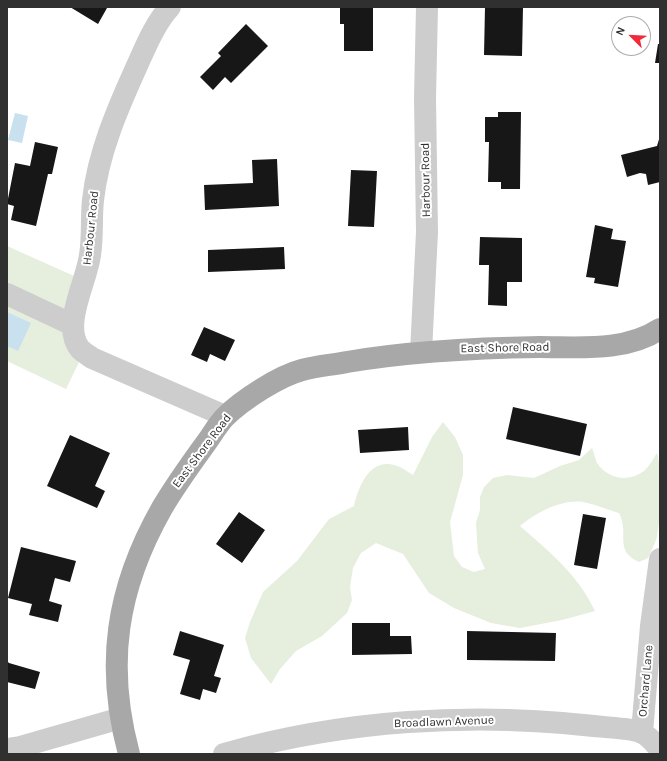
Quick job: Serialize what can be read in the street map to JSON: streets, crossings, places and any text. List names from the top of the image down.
{
  "streets": {
    "main road": ["East Shore Road"],
    "street": ["Harbour Road", "Orchard Lane", "Broadlawn Avenue"]
  },
  "crossings": [
    ["Harbour Road", "East Shore Road"],
    ["Orchard Lane", "Broadlawn Avenue"]
  ],
  "north": "top left"
}
